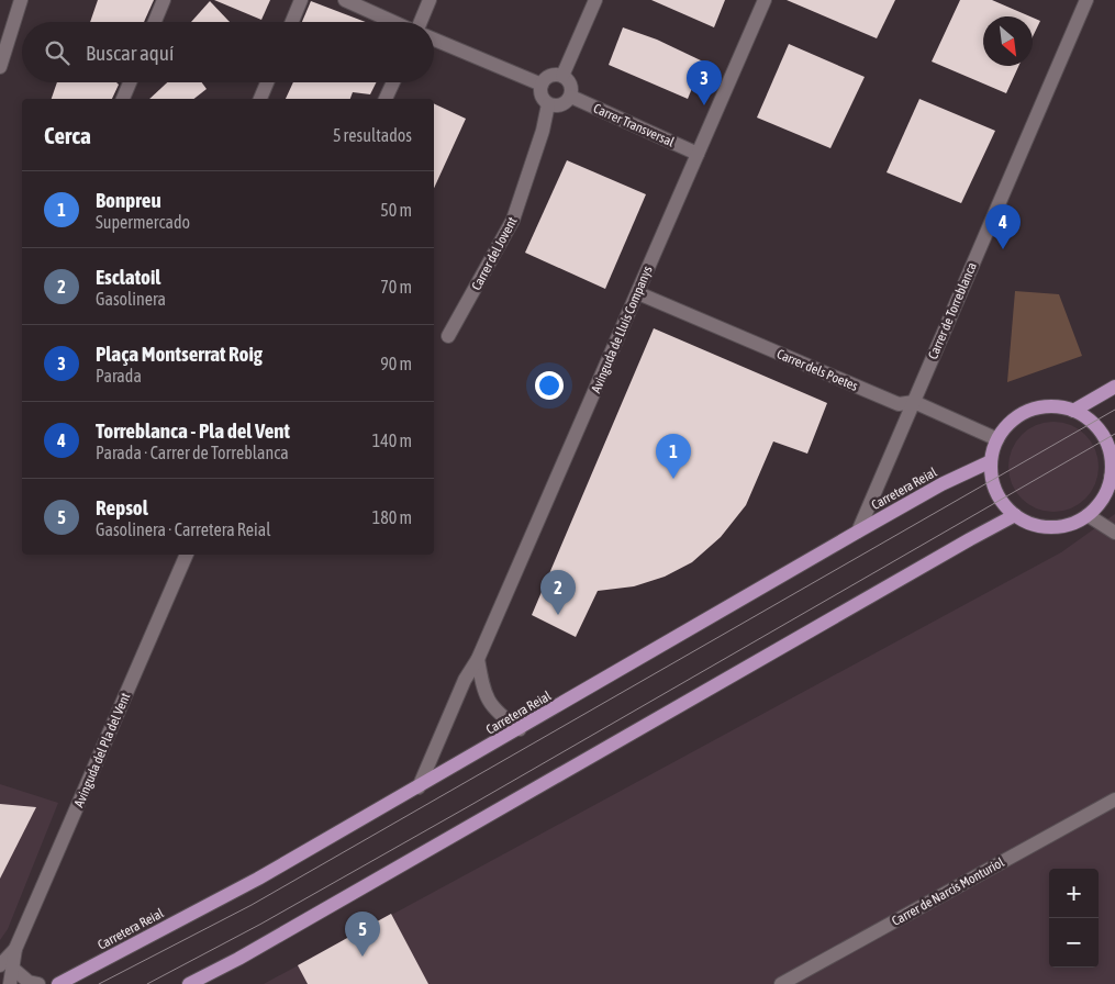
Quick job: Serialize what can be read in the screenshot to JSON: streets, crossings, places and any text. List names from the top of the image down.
{
  "streets": {
    "main road": ["Carretera Reial"],
    "street": [
      "Carrer Transversal",
      "Carrer del Jovent",
      "Carrer de Torreblanca",
      "Avinguda de Lluís Companys",
      "Carrer dels Poetes",
      "Avinguda del Pla del Vent",
      "Carrer de Narcís Monturiol"
    ]
  },
  "crossings": [
    ["Carrer Transversal", "Carrer del Jovent"],
    ["Carrer Transversal", "Avinguda de Lluís Companys"],
    ["Carrer de Torreblanca", "Carrer dels Poetes"],
    ["Carrer de Torreblanca", "Carretera Reial"],
    ["Avinguda de Lluís Companys", "Carrer dels Poetes"],
    ["Avinguda de Lluís Companys", "Carretera Reial"],
    ["Carrer dels Poetes", "Carretera Reial"]
  ],
  "north": "bottom right",
  "page": {
    "search": "Buscar aquí",
    "pins": [
      "3",
      "4",
      "1",
      "2",
      "5"
    ],
    "heading": ["Cerca", "5 resultados"],
    "list": [
      {
        "mark": "1",
        "name": "Bonpreu",
        "note": "Supermercado",
        "value": "50 m"
      },
      {
        "mark": "2",
        "name": "Esclatoil",
        "note": "Gasolinera",
        "value": "70 m"
      },
      {
        "mark": "3",
        "name": "Plaça Montserrat Roig",
        "note": "Parada",
        "value": "90 m"
      },
      {
        "mark": "4",
        "name": "Torreblanca - Pla del Vent",
        "note": "Parada · Carrer de Torreblanca",
        "value": "140 m"
      },
      {
        "mark": "5",
        "name": "Repsol",
        "note": "Gasolinera · Carretera Reial",
        "value": "180 m"
      }
    ],
    "map_buttons": ["+", "−"]
  }
}
